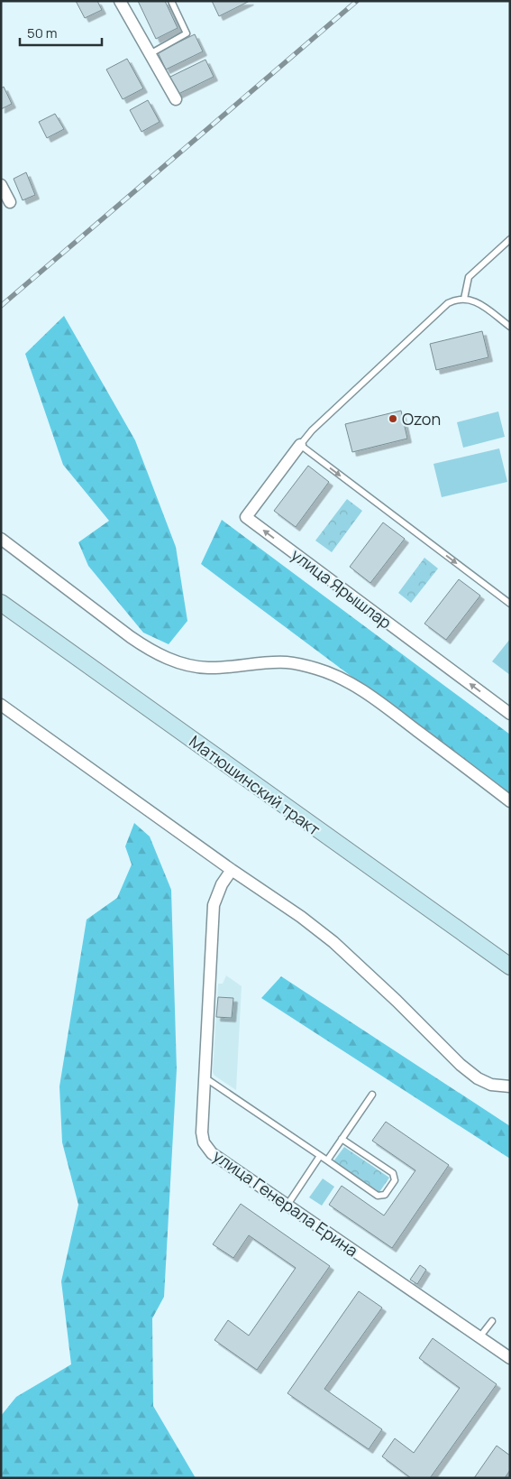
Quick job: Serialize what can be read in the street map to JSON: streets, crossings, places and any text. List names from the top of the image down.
{
  "streets": {
    "main road": ["Матюшинский тракт"],
    "street": ["улица Ярышлар", "улица Генерала Ерина"]
  },
  "one_way": ["улица Ярышлар"],
  "places": ["Ozon"],
  "scale_bar": "50 m"
}
